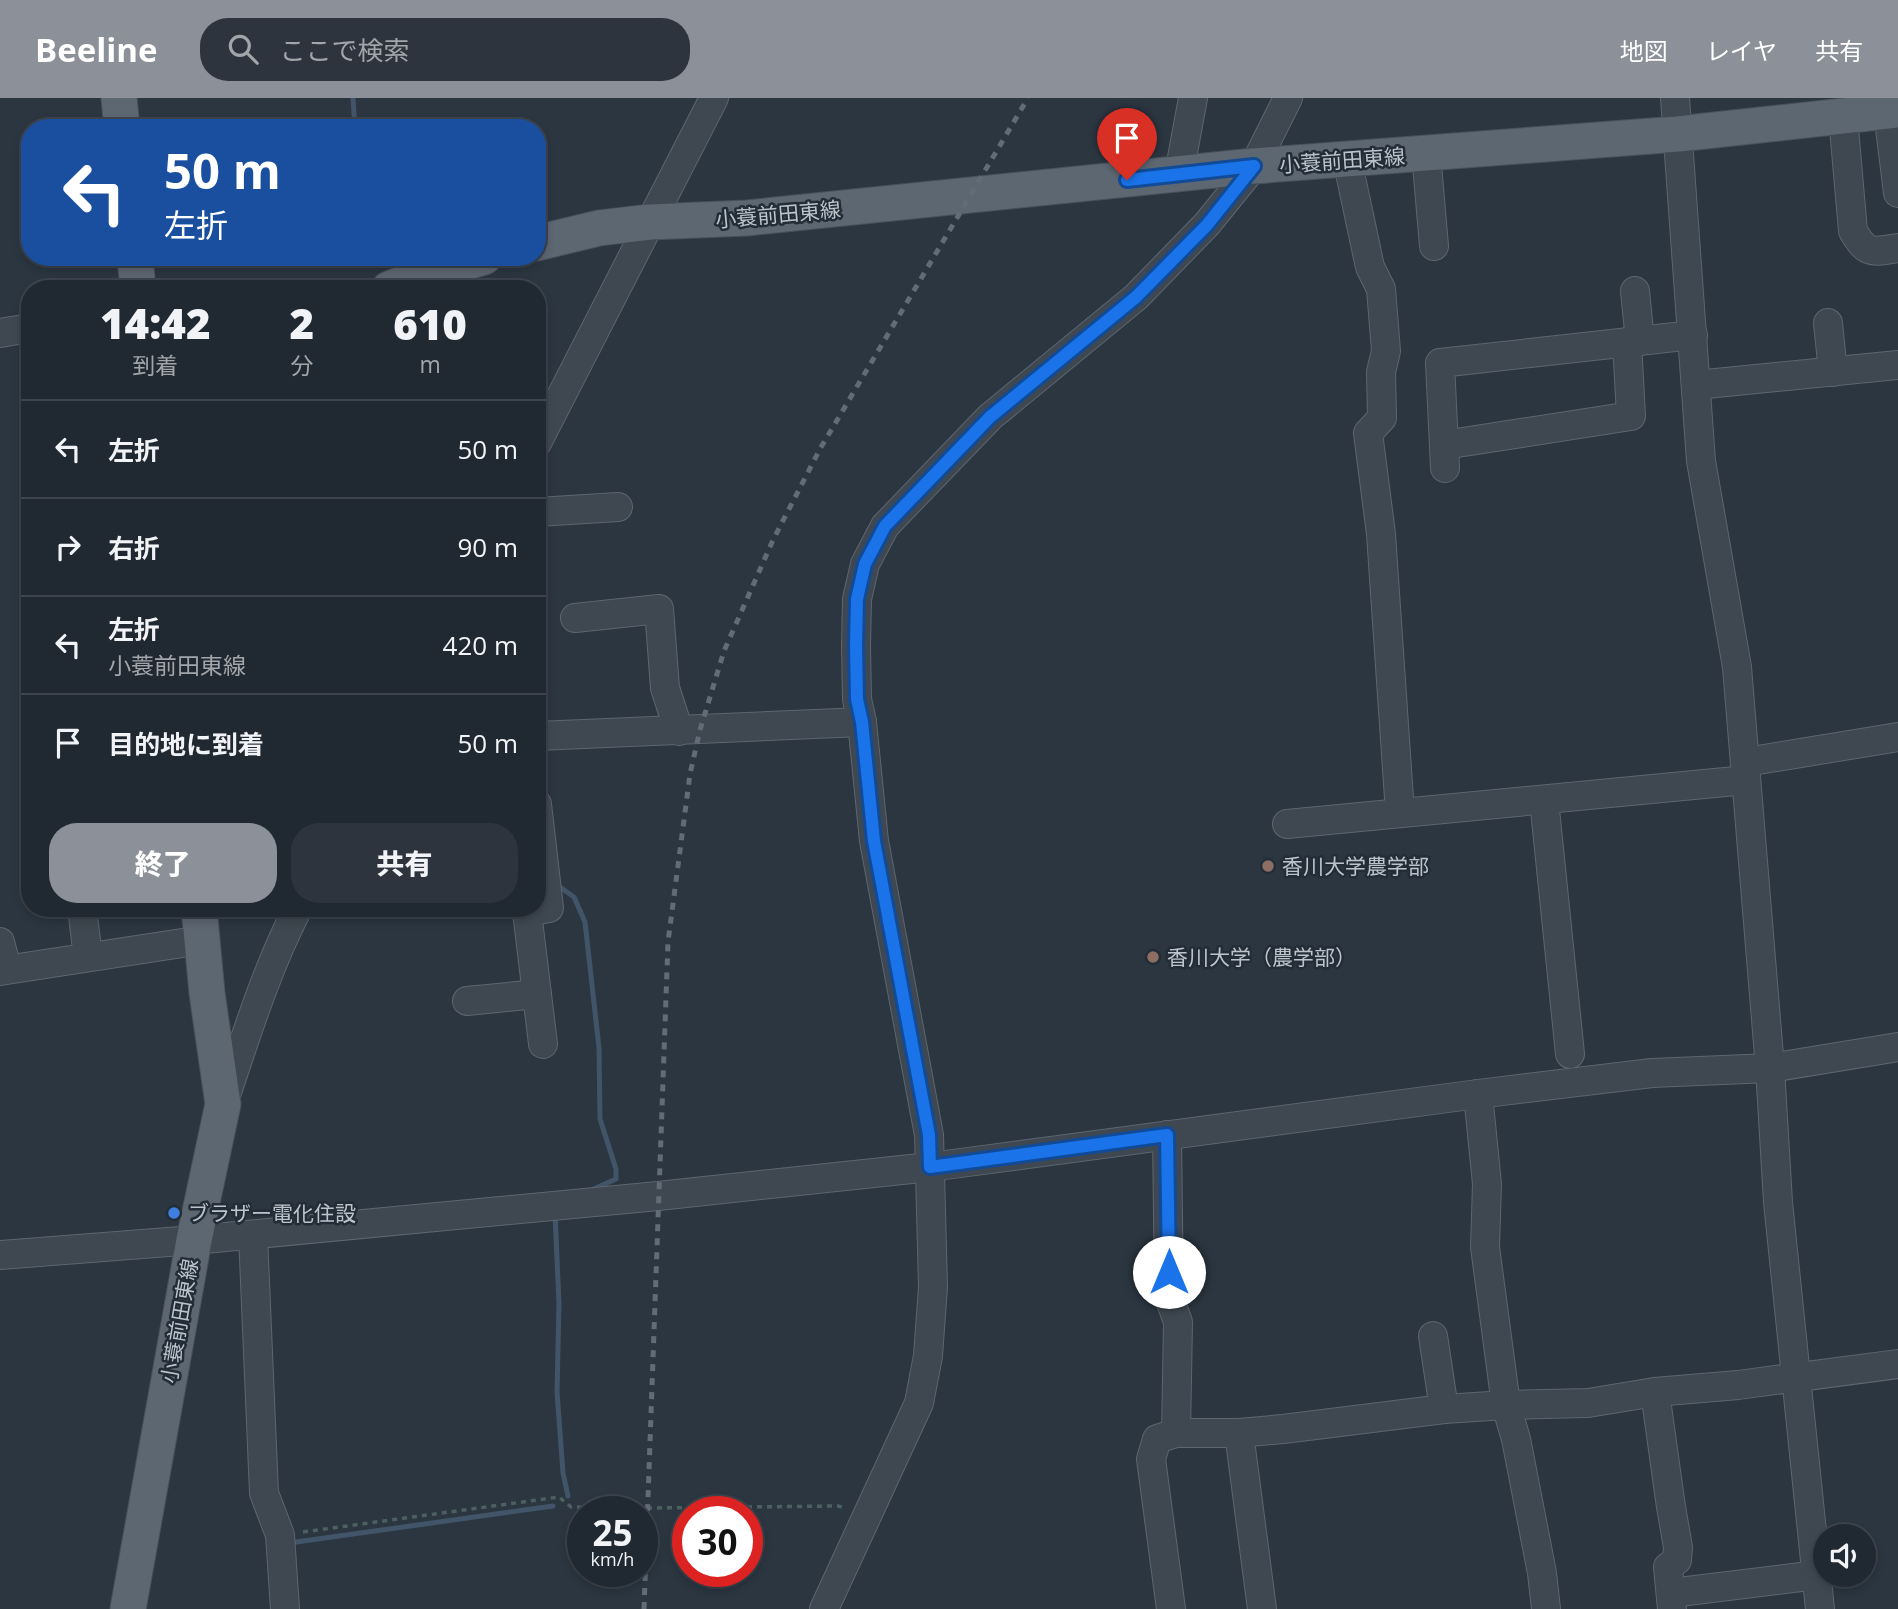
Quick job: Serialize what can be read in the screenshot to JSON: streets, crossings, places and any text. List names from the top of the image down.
{
  "streets": {
    "main road": ["小蓑前田東線"]
  },
  "places": ["香川大学農学部", "香川大学（農学部）", "ブラザー電化住設"],
  "page": {
    "header": "Beeline",
    "search": "ここで検索",
    "nav": ["地図", "レイヤ", "共有"],
    "turn": ["50 m", "左折"],
    "eta": [
      "14:42",
      "到着",
      "2",
      "分",
      "610",
      "m"
    ],
    "list": [
      {
        "name": "左折",
        "value": "50 m"
      },
      {
        "name": "右折",
        "value": "90 m"
      },
      {
        "name": "左折",
        "note": "小蓑前田東線",
        "value": "420 m"
      },
      {
        "name": "目的地に到着",
        "value": "50 m"
      }
    ],
    "buttons": ["終了", "共有"],
    "speed": "25 km/h",
    "limit": "30"
  }
}
